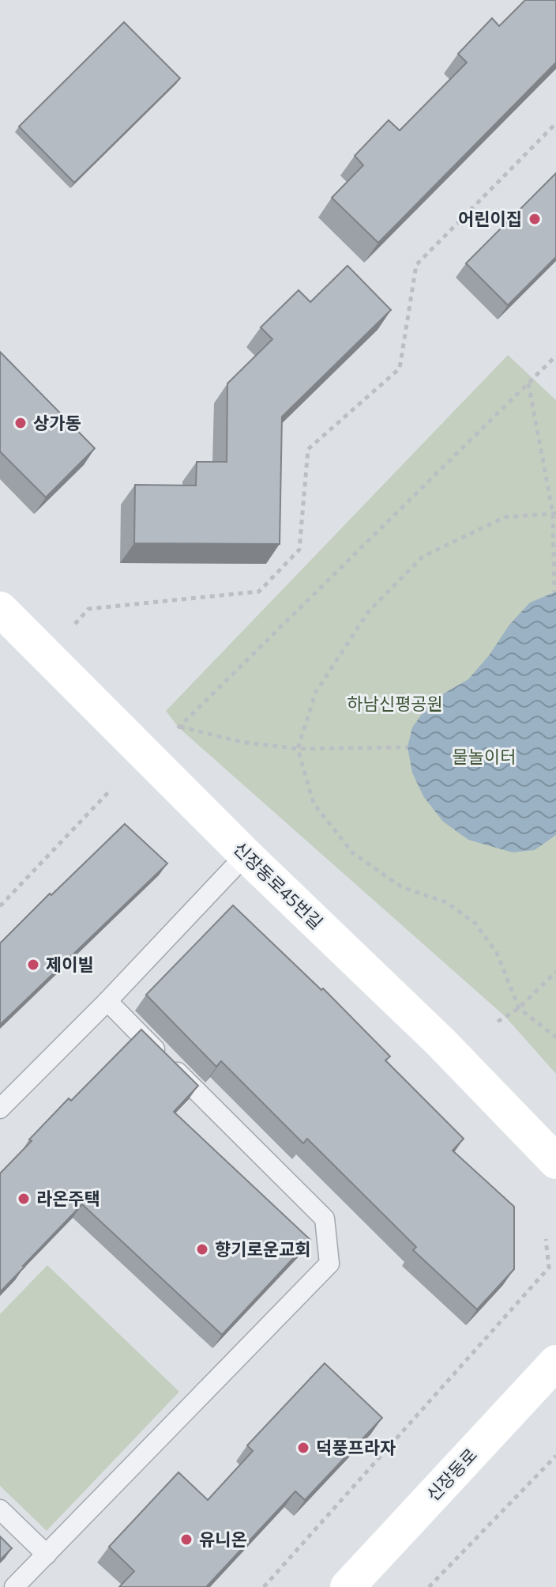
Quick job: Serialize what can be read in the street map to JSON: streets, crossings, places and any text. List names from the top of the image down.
{
  "streets": {
    "street": ["신장동로45번길", "신장동로"]
  },
  "parks": ["하남신평공원", "물놀이터"],
  "places": [
    "어린이집",
    "상가동",
    "제이빌",
    "라온주택",
    "향기로운교회",
    "덕풍프라자",
    "유니온"
  ]
}
